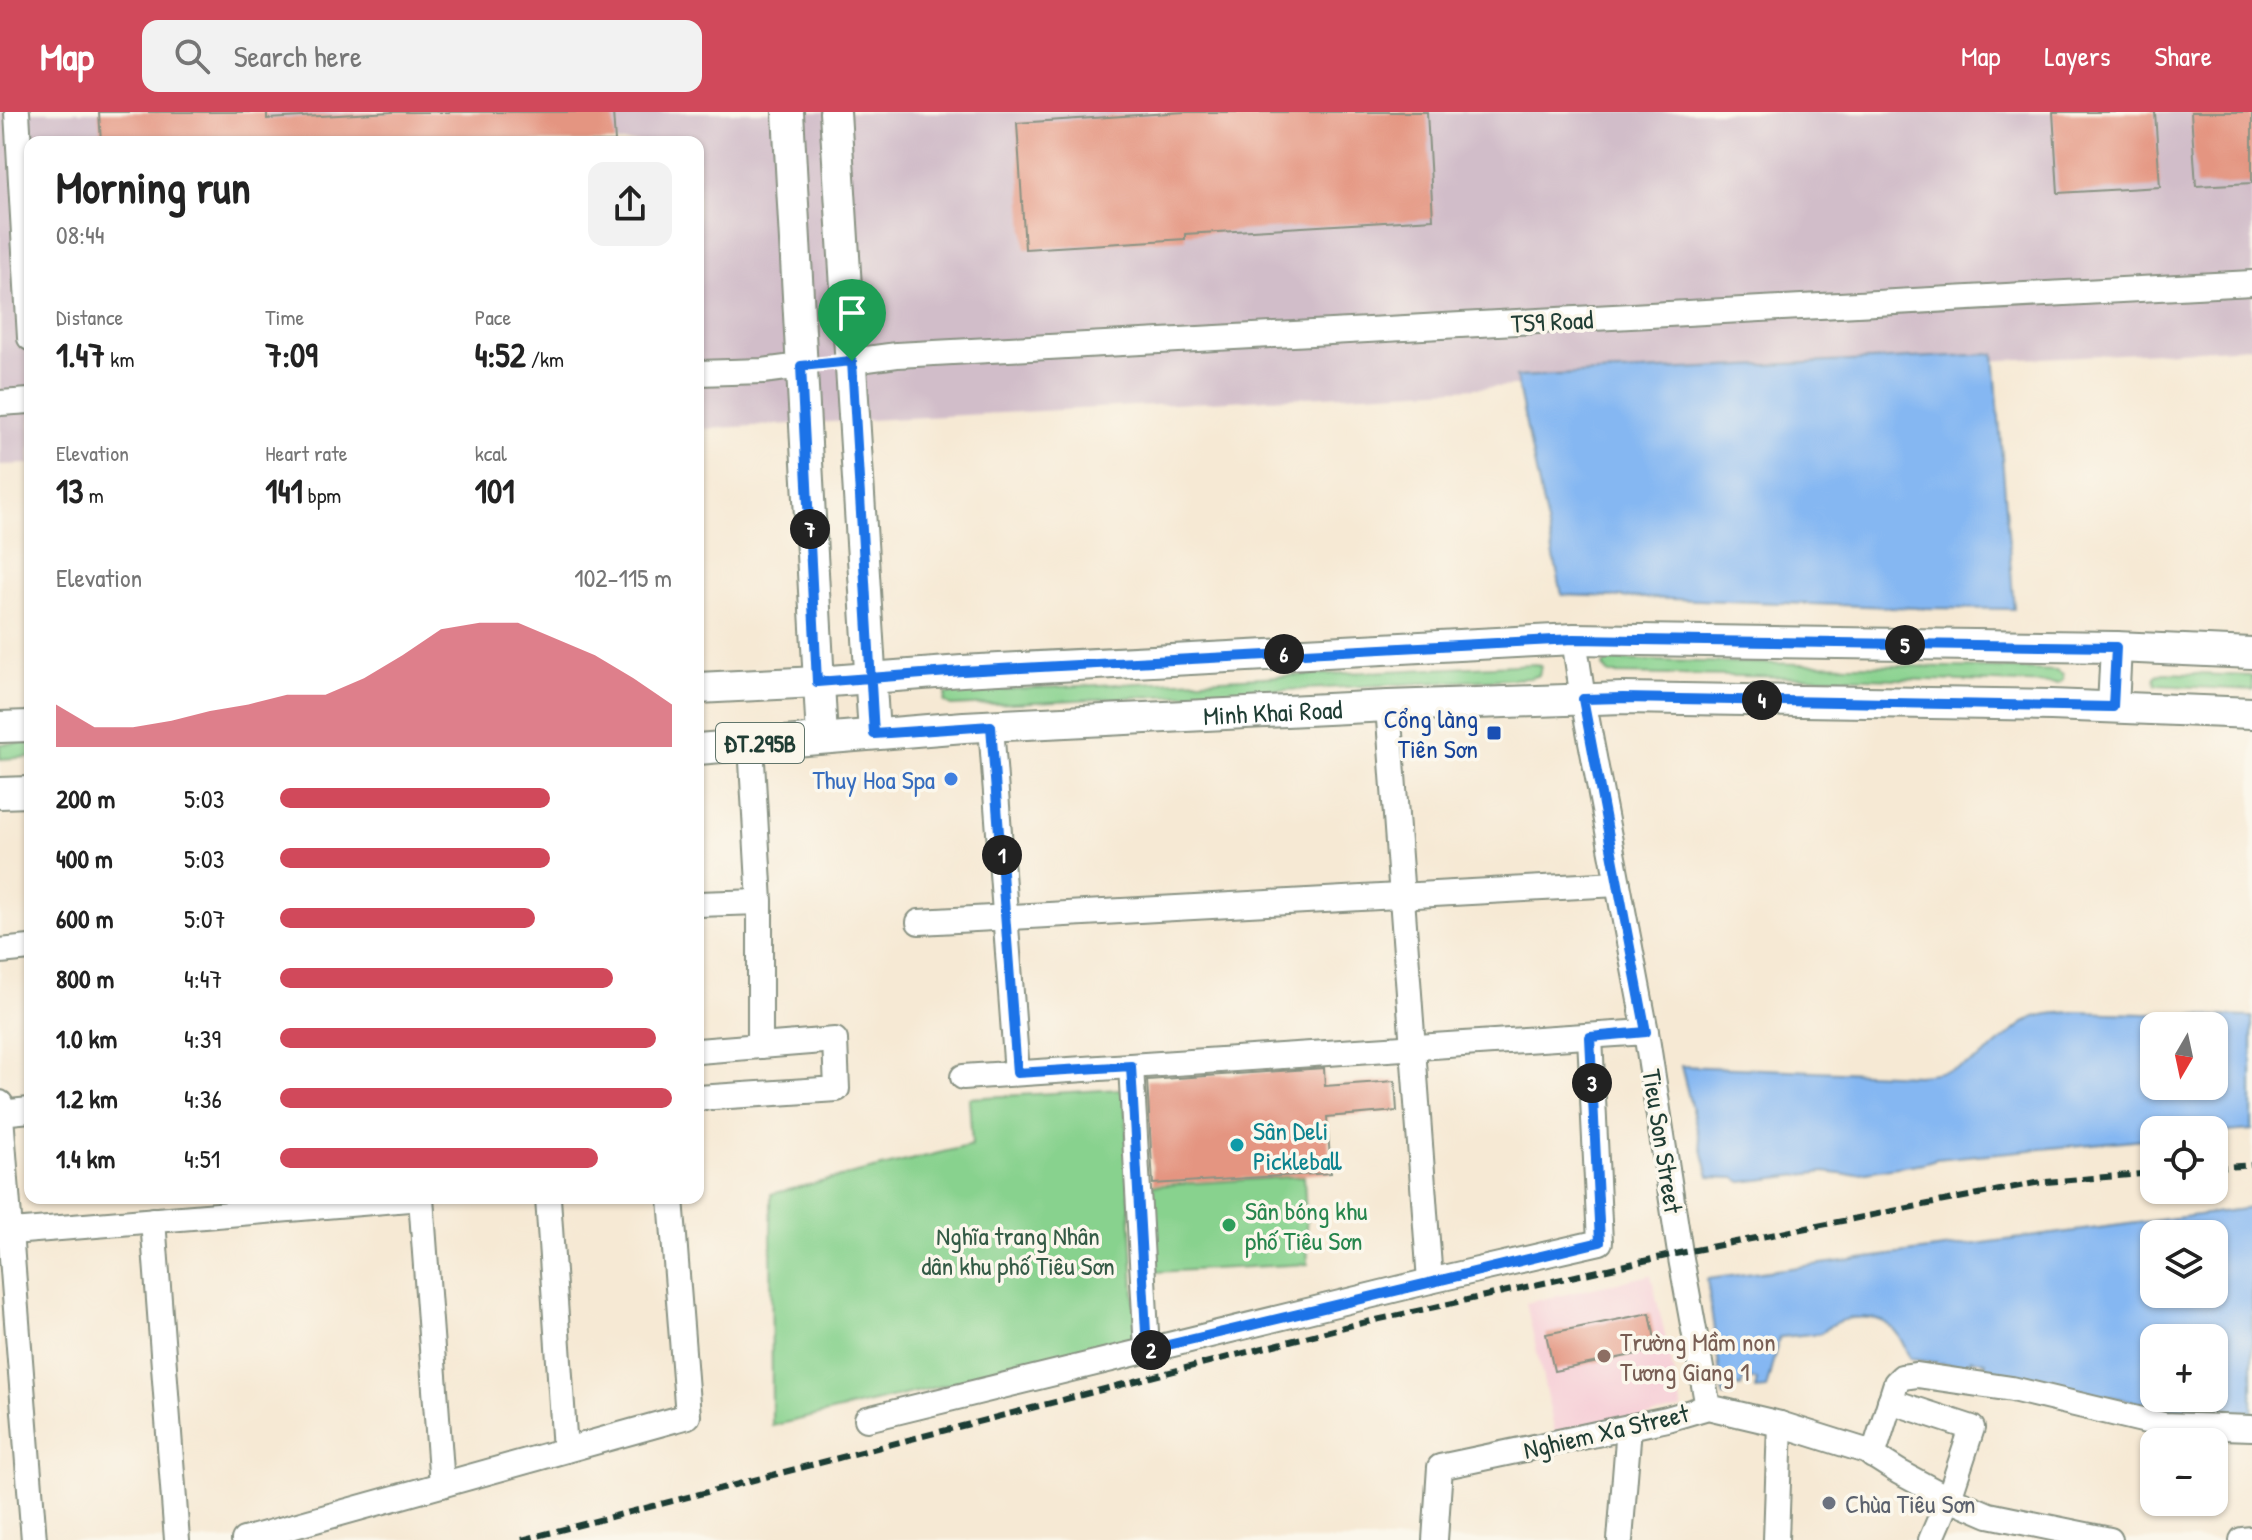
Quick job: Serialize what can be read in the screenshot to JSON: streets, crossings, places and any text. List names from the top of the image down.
{
  "streets": {
    "main road": ["Minh Khai Road", "ĐT.295B"],
    "street": ["TS9 Road", "Tieu Son Street", "Nghiem Xa Street"]
  },
  "crossings": [
    ["Minh Khai Road", "ĐT.295B"],
    ["Minh Khai Road", "Tieu Son Street"],
    ["ĐT.295B", "Tieu Son Street"],
    ["Tieu Son Street", "Nghiem Xa Street"]
  ],
  "parks": ["Nghĩa trang Nhân dân khu phố Tiêu Sơn"],
  "places": {
    "transit": ["Cổng làng Tiên Sơn"],
    "other": [
      "Thuy Hoa Spa",
      "Sân Deli Pickleball",
      "Sân bóng khu phố Tiêu Sơn",
      "Trường Mầm non Tương Giang 1",
      "Chùa Tiêu Sơn"
    ]
  },
  "north": "bottom",
  "page": {
    "header": "Map",
    "search": "Search here",
    "nav": ["Map", "Layers", "Share"],
    "heading": ["Morning run", "08:44"],
    "stats": [
      ["Distance", "1.47 km"],
      ["Time", "7:09"],
      ["Pace", "4:52 /km"],
      ["Elevation", "13 m"],
      ["Heart rate", "141 bpm"],
      ["kcal", "101"]
    ],
    "pins": [
      "7",
      "5",
      "6",
      "4",
      "1",
      "3",
      "2"
    ],
    "chart": ["Elevation", "102–115 m"],
    "list": [
      {
        "name": "200 m",
        "note": "5:03"
      },
      {
        "name": "400 m",
        "note": "5:03"
      },
      {
        "name": "600 m",
        "note": "5:07"
      },
      {
        "name": "800 m",
        "note": "4:47"
      },
      {
        "name": "1.0 km",
        "note": "4:39"
      },
      {
        "name": "1.2 km",
        "note": "4:36"
      },
      {
        "name": "1.4 km",
        "note": "4:51"
      }
    ],
    "map_buttons": ["+", "−"]
  }
}
